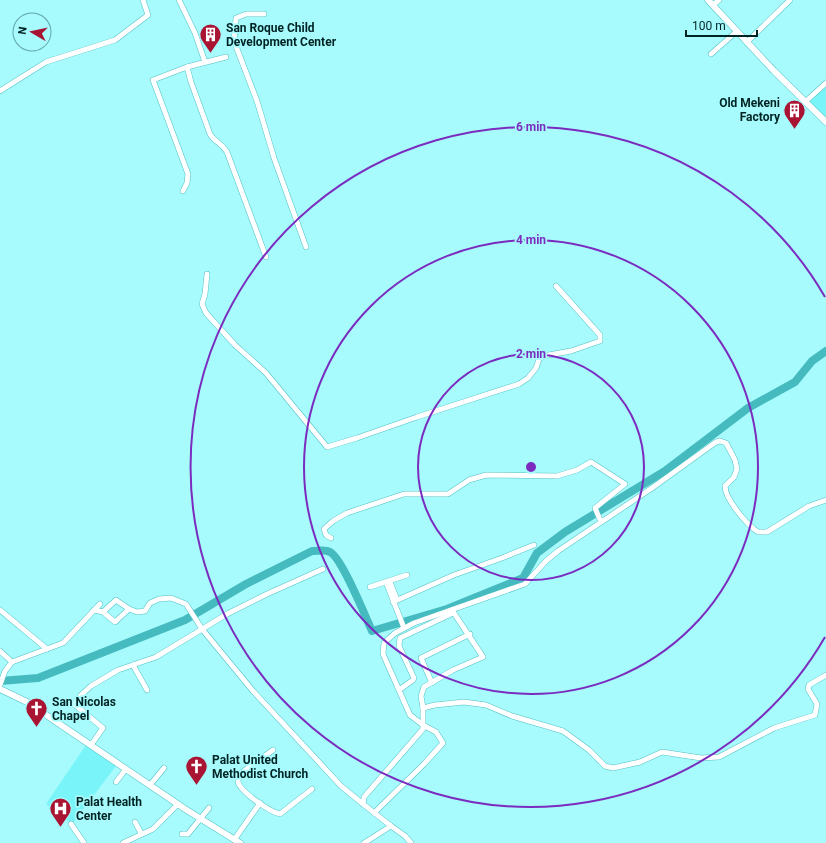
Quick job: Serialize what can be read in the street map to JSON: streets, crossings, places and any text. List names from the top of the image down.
{
  "places": {
    "building": ["San Roque Child Development Center", "Old Mekeni Factory"],
    "church": ["San Nicolas Chapel", "Palat United Methodist Church"],
    "hospital": ["Palat Health Center"]
  },
  "scale_bar": "100 m",
  "north": "left",
  "rings": ["6 min", "4 min", "2 min"]
}
